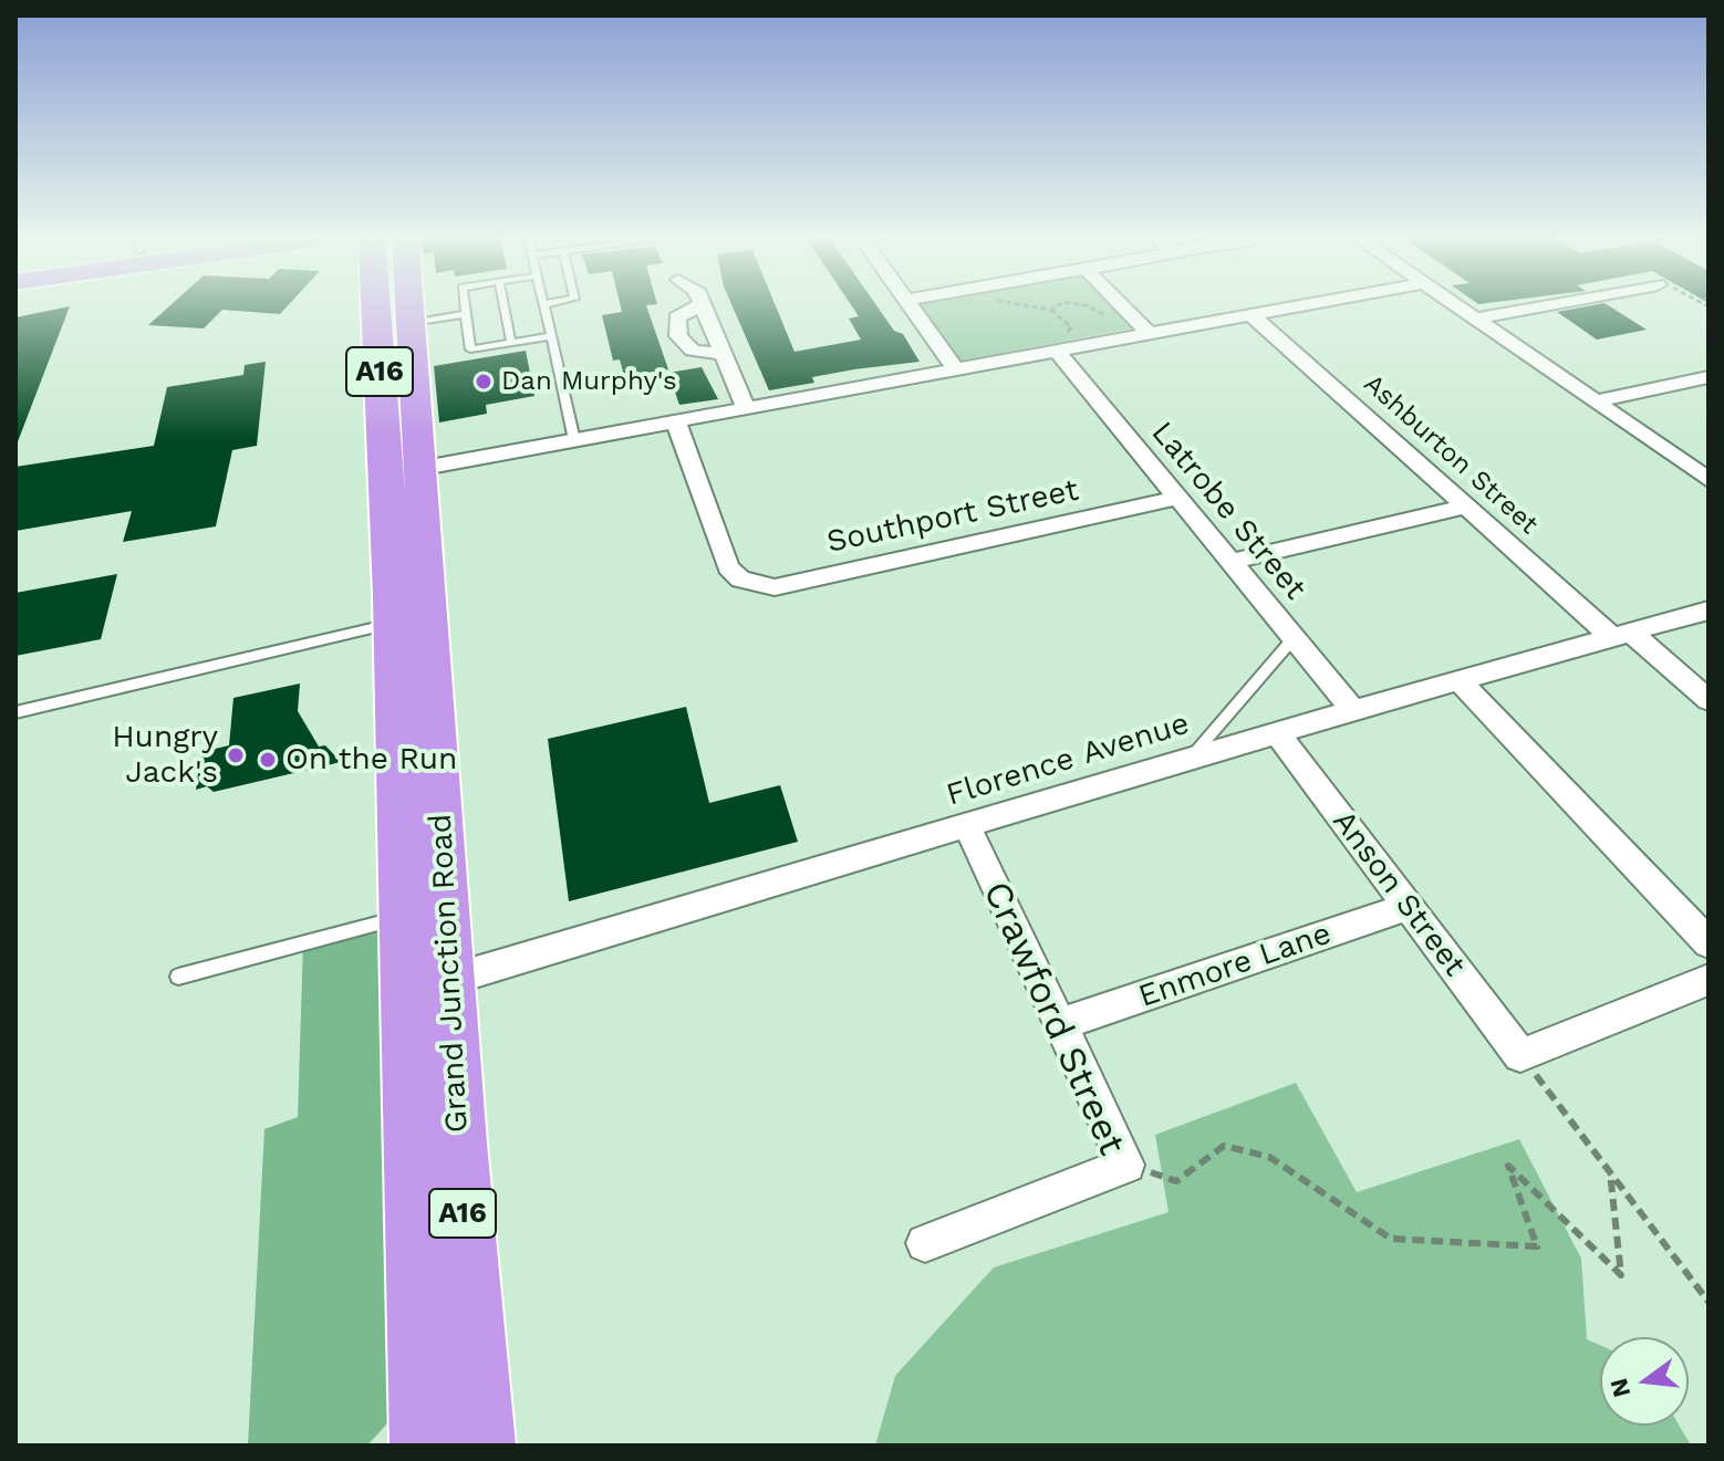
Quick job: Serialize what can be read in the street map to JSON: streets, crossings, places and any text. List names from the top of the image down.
{
  "streets": {
    "highway": ["A16", "Grand Junction Road"],
    "street": [
      "Ashburton Street",
      "Latrobe Street",
      "Southport Street",
      "Florence Avenue",
      "Anson Street",
      "Enmore Lane",
      "Crawford Street"
    ]
  },
  "crossings": [
    ["Ashburton Street", "Florence Avenue"],
    ["Latrobe Street", "Southport Street"],
    ["Latrobe Street", "Florence Avenue"],
    ["Florence Avenue", "Anson Street"],
    ["Florence Avenue", "Grand Junction Road"],
    ["Florence Avenue", "Crawford Street"],
    ["Anson Street", "Enmore Lane"],
    ["Enmore Lane", "Crawford Street"]
  ],
  "places": ["Dan Murphy's", "Hungry Jack's", "On the Run"],
  "north": "left"
}
